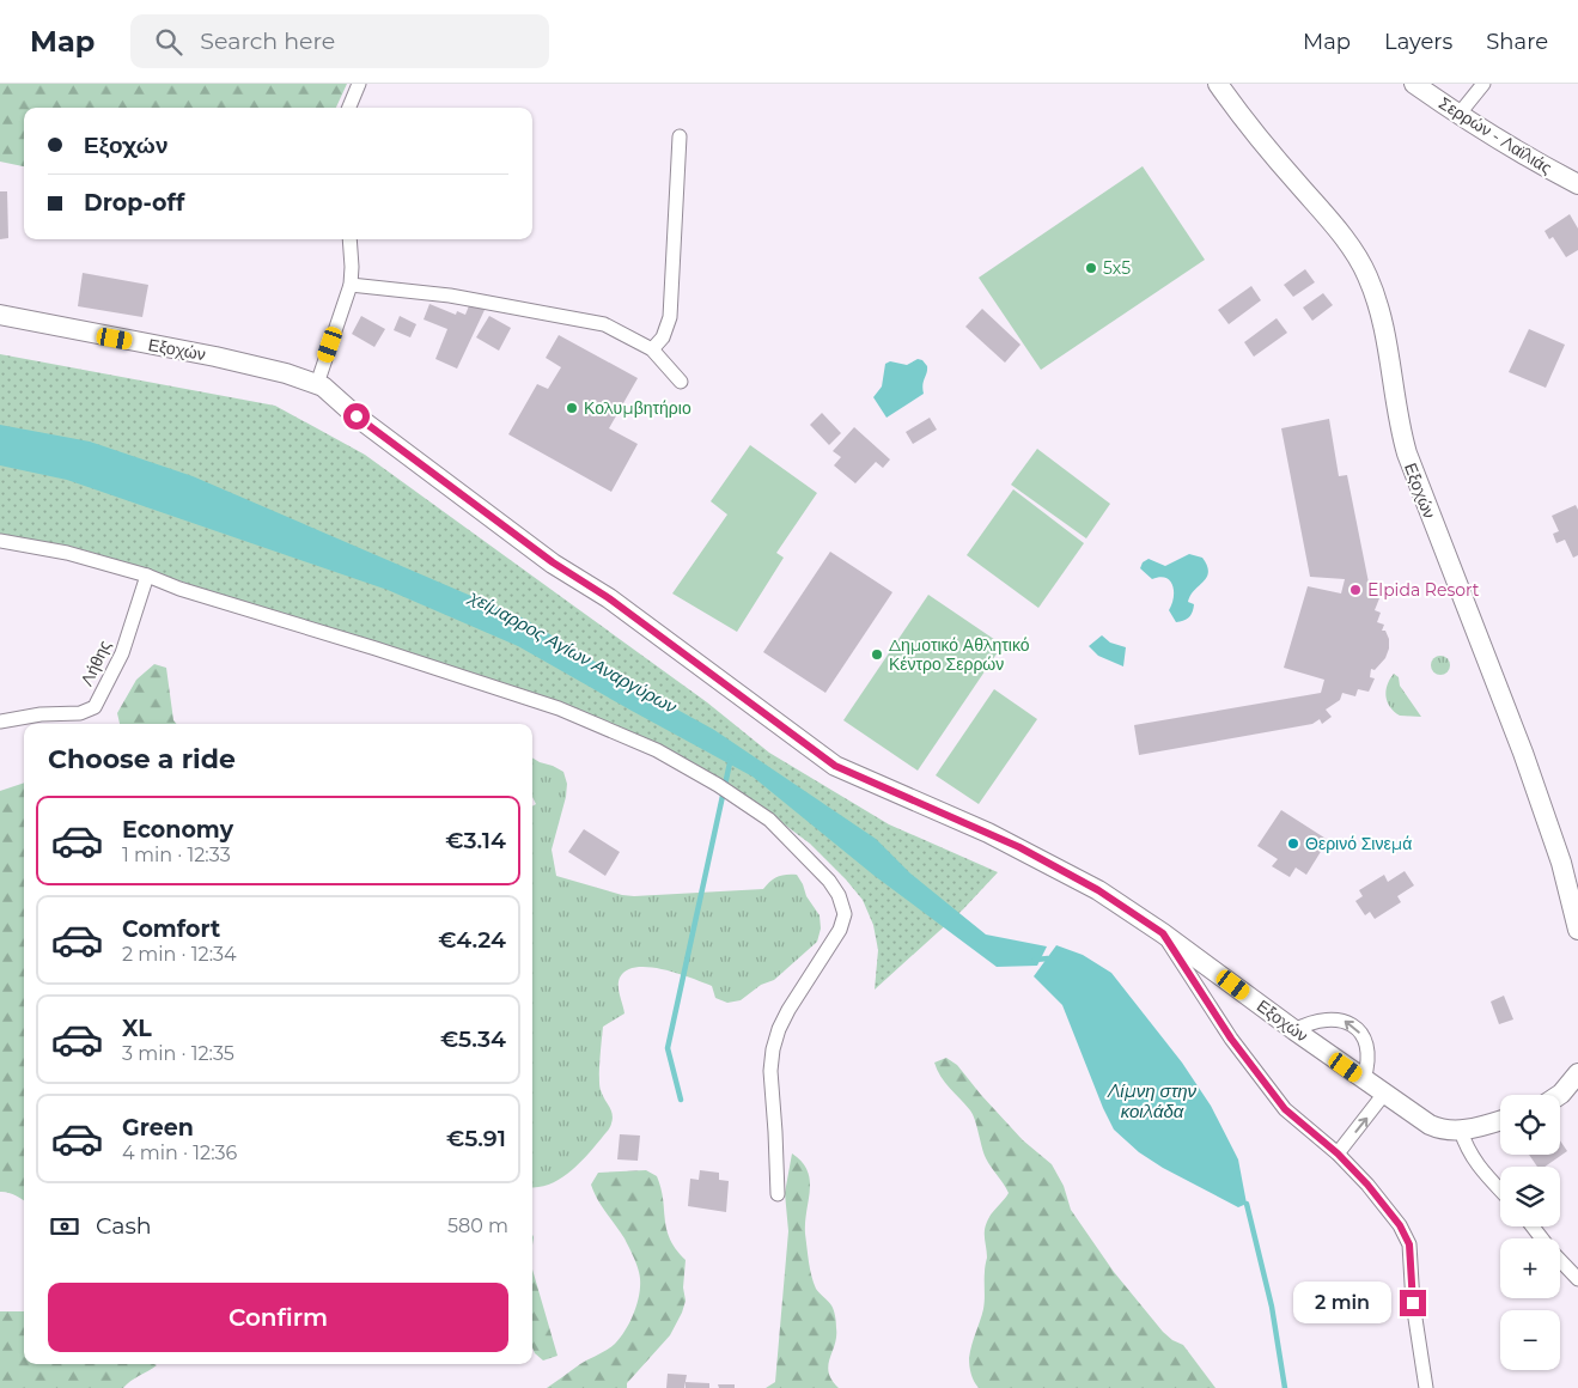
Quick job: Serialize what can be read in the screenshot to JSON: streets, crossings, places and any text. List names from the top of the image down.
{
  "streets": {
    "main road": ["Σερρών - Λαϊλιάς", "Εξοχών"],
    "street": ["Λήθης"]
  },
  "water": ["χείμαρρος Αγίων Αναργύρων", "Λίμνη στην κοιλάδα"],
  "places": [
    "5x5",
    "Κολυμβητήριο",
    "Elpida Resort",
    "Δημοτικό Αθλητικό Κέντρο Σερρών",
    "Θερινό Σινεμά"
  ],
  "page": {
    "header": "Map",
    "search": "Search here",
    "nav": ["Map", "Layers", "Share"],
    "banner": ["Εξοχών", "Drop-off"],
    "heading": "Choose a ride",
    "list": [
      {
        "name": "Economy",
        "note": "1 min · 12:33",
        "value": "€3.14"
      },
      {
        "name": "Comfort",
        "note": "2 min · 12:34",
        "value": "€4.24"
      },
      {
        "name": "XL",
        "note": "3 min · 12:35",
        "value": "€5.34"
      },
      {
        "name": "Green",
        "note": "4 min · 12:36",
        "value": "€5.91"
      }
    ],
    "map_buttons": ["+", "−"],
    "pay": ["Cash", "580 m"],
    "buttons": "Confirm",
    "bubble": "2 min"
  }
}
